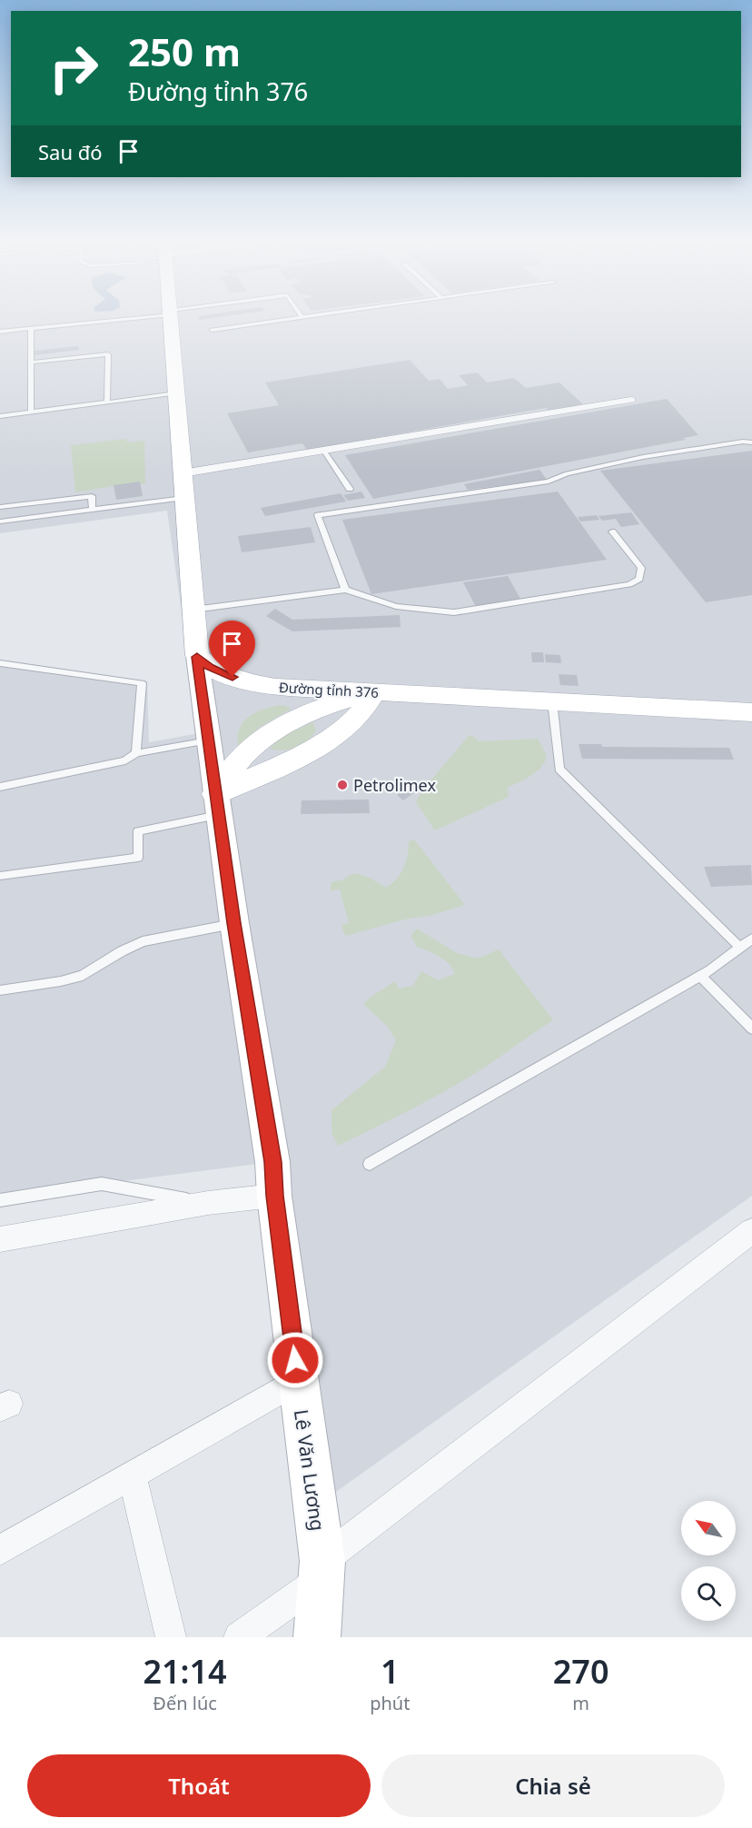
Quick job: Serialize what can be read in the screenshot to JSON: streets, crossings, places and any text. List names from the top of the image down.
{
  "streets": {
    "main road": ["Đường tỉnh 376", "Lê Văn Lương"]
  },
  "crossings": [
    ["Đường tỉnh 376", "Lê Văn Lương"]
  ],
  "places": ["Petrolimex"],
  "north": "top left",
  "page": {
    "turn": ["250 m", "Đường tỉnh 376"],
    "then": "Sau đó",
    "eta": [
      "21:14",
      "Đến lúc",
      "1",
      "phút",
      "270",
      "m"
    ],
    "buttons": ["Thoát", "Chia sẻ"]
  }
}
